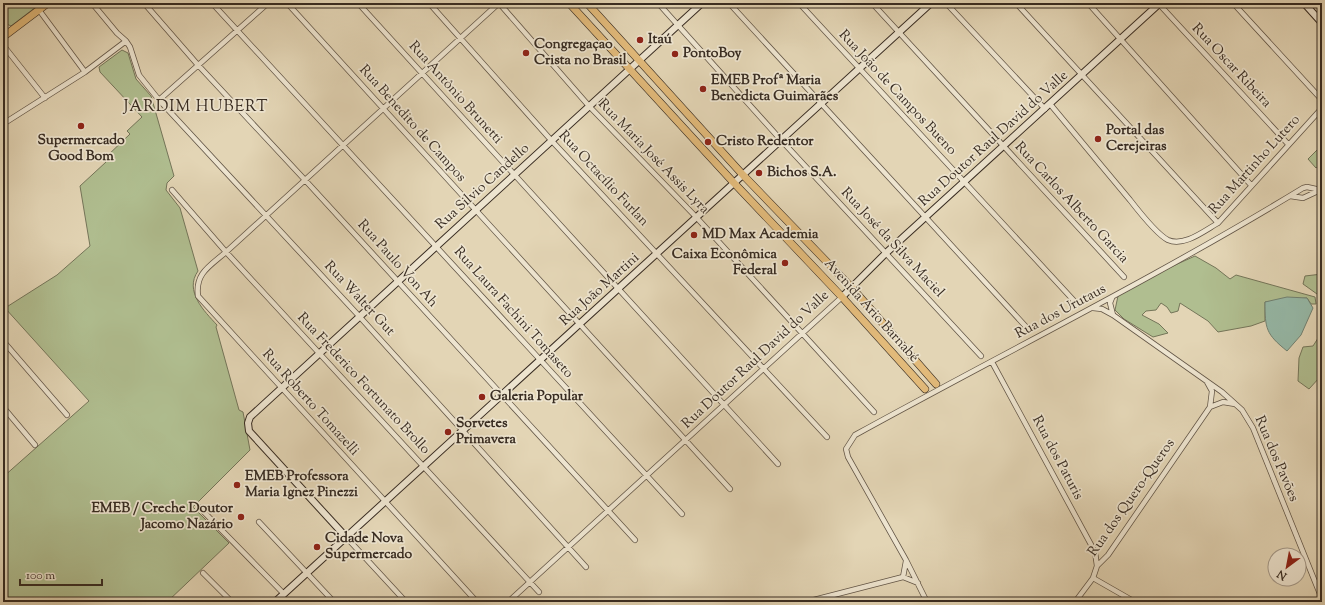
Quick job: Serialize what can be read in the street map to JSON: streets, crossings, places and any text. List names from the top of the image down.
{
  "streets": {
    "main road": ["Avenida Ário Barnabé"],
    "street": [
      "Rua Oscar Ribeira",
      "Rua Antônio Brunetti",
      "Rua João de Campos Bueno",
      "Rua Benedito de Campos",
      "Rua Doutor Raul David do Valle",
      "Rua Maria José Assis Lyra",
      "Rua Martinho Lutero",
      "Rua Octacílio Furlan",
      "Rua Silvio Candello",
      "Rua Carlos Alberto Garcia",
      "Rua José da Silva Maciel",
      "Rua Paulo Von Ah",
      "Rua João Martini",
      "Rua Walter Gut",
      "Rua dos Urutaus",
      "Rua Laura Fachini Tomaseto",
      "Rua Frederico Fortunato Brollo",
      "Rua Roberto Tomazelli",
      "Rua dos Paturis",
      "Rua dos Pavões",
      "Rua dos Quero-Queros"
    ]
  },
  "crossings": [
    ["Rua Oscar Ribeira", "Rua Doutor Raul David do Valle"],
    ["Rua Oscar Ribeira", "Rua Martinho Lutero"],
    ["Rua Antônio Brunetti", "Rua Doutor Raul David do Valle"],
    ["Rua Antônio Brunetti", "Rua Silvio Candello"],
    ["Rua Antônio Brunetti", "Rua João Martini"],
    ["Rua Antônio Brunetti", "Rua Roberto Tomazelli"],
    ["Rua João de Campos Bueno", "Rua Doutor Raul David do Valle"],
    ["Rua João de Campos Bueno", "Rua João Martini"],
    ["Rua Benedito de Campos", "Rua Doutor Raul David do Valle"],
    ["Rua Benedito de Campos", "Rua Silvio Candello"],
    ["Rua Benedito de Campos", "Rua João Martini"],
    ["Rua Benedito de Campos", "Rua Roberto Tomazelli"],
    ["Rua Doutor Raul David do Valle", "Rua Maria José Assis Lyra"],
    ["Rua Doutor Raul David do Valle", "Rua Martinho Lutero"],
    ["Rua Doutor Raul David do Valle", "Rua Octacílio Furlan"],
    ["Rua Doutor Raul David do Valle", "Rua Carlos Alberto Garcia"],
    ["Rua Doutor Raul David do Valle", "Rua José da Silva Maciel"],
    ["Rua Doutor Raul David do Valle", "Rua Paulo Von Ah"],
    ["Rua Doutor Raul David do Valle", "Rua Walter Gut"],
    ["Rua Doutor Raul David do Valle", "Avenida Ário Barnabé"],
    ["Rua Doutor Raul David do Valle", "Rua Laura Fachini Tomaseto"],
    ["Rua Doutor Raul David do Valle", "Rua Frederico Fortunato Brollo"],
    ["Rua Maria José Assis Lyra", "Rua Silvio Candello"],
    ["Rua Maria José Assis Lyra", "Rua João Martini"],
    ["Rua Maria José Assis Lyra", "Rua Roberto Tomazelli"],
    ["Rua Octacílio Furlan", "Rua Silvio Candello"],
    ["Rua Octacílio Furlan", "Rua João Martini"],
    ["Rua Octacílio Furlan", "Rua Roberto Tomazelli"],
    ["Rua Silvio Candello", "Rua José da Silva Maciel"],
    ["Rua Silvio Candello", "Rua Paulo Von Ah"],
    ["Rua Silvio Candello", "Rua João Martini"],
    ["Rua Silvio Candello", "Rua Walter Gut"],
    ["Rua Silvio Candello", "Avenida Ário Barnabé"],
    ["Rua Silvio Candello", "Rua Laura Fachini Tomaseto"],
    ["Rua Silvio Candello", "Rua Frederico Fortunato Brollo"],
    ["Rua Silvio Candello", "Rua Roberto Tomazelli"],
    ["Rua Carlos Alberto Garcia", "Rua João Martini"],
    ["Rua José da Silva Maciel", "Rua João Martini"],
    ["Rua Paulo Von Ah", "Rua João Martini"],
    ["Rua Paulo Von Ah", "Rua Roberto Tomazelli"],
    ["Rua João Martini", "Rua Walter Gut"],
    ["Rua João Martini", "Avenida Ário Barnabé"],
    ["Rua João Martini", "Rua Laura Fachini Tomaseto"],
    ["Rua João Martini", "Rua Frederico Fortunato Brollo"],
    ["Rua João Martini", "Rua Roberto Tomazelli"],
    ["Rua Walter Gut", "Rua Roberto Tomazelli"],
    ["Rua dos Urutaus", "Rua dos Paturis"],
    ["Rua dos Urutaus", "Rua dos Pavões"],
    ["Rua Laura Fachini Tomaseto", "Rua Roberto Tomazelli"],
    ["Rua Frederico Fortunato Brollo", "Rua Roberto Tomazelli"],
    ["Rua dos Paturis", "Rua dos Quero-Queros"]
  ],
  "districts": ["JARDIM HUBERT"],
  "places": [
    "Itaú",
    "Congregaçao Crista no Brasil",
    "PontoBoy",
    "EMEB Profª Maria Benedicta Guimarães",
    "Supermercado Good Bom",
    "Portal das Cerejeiras",
    "Cristo Redentor",
    "Bichos S.A.",
    "MD Max Academia",
    "Caixa Econômica Federal",
    "Galeria Popular",
    "Sorvetes Primavera",
    "EMEB Professora Maria Ignez Pinezzi",
    "EMEB / Creche Doutor Jacomo Nazário",
    "Cidade Nova Supermercado"
  ],
  "scale_bar": "100 m",
  "north": "bottom left"
}
